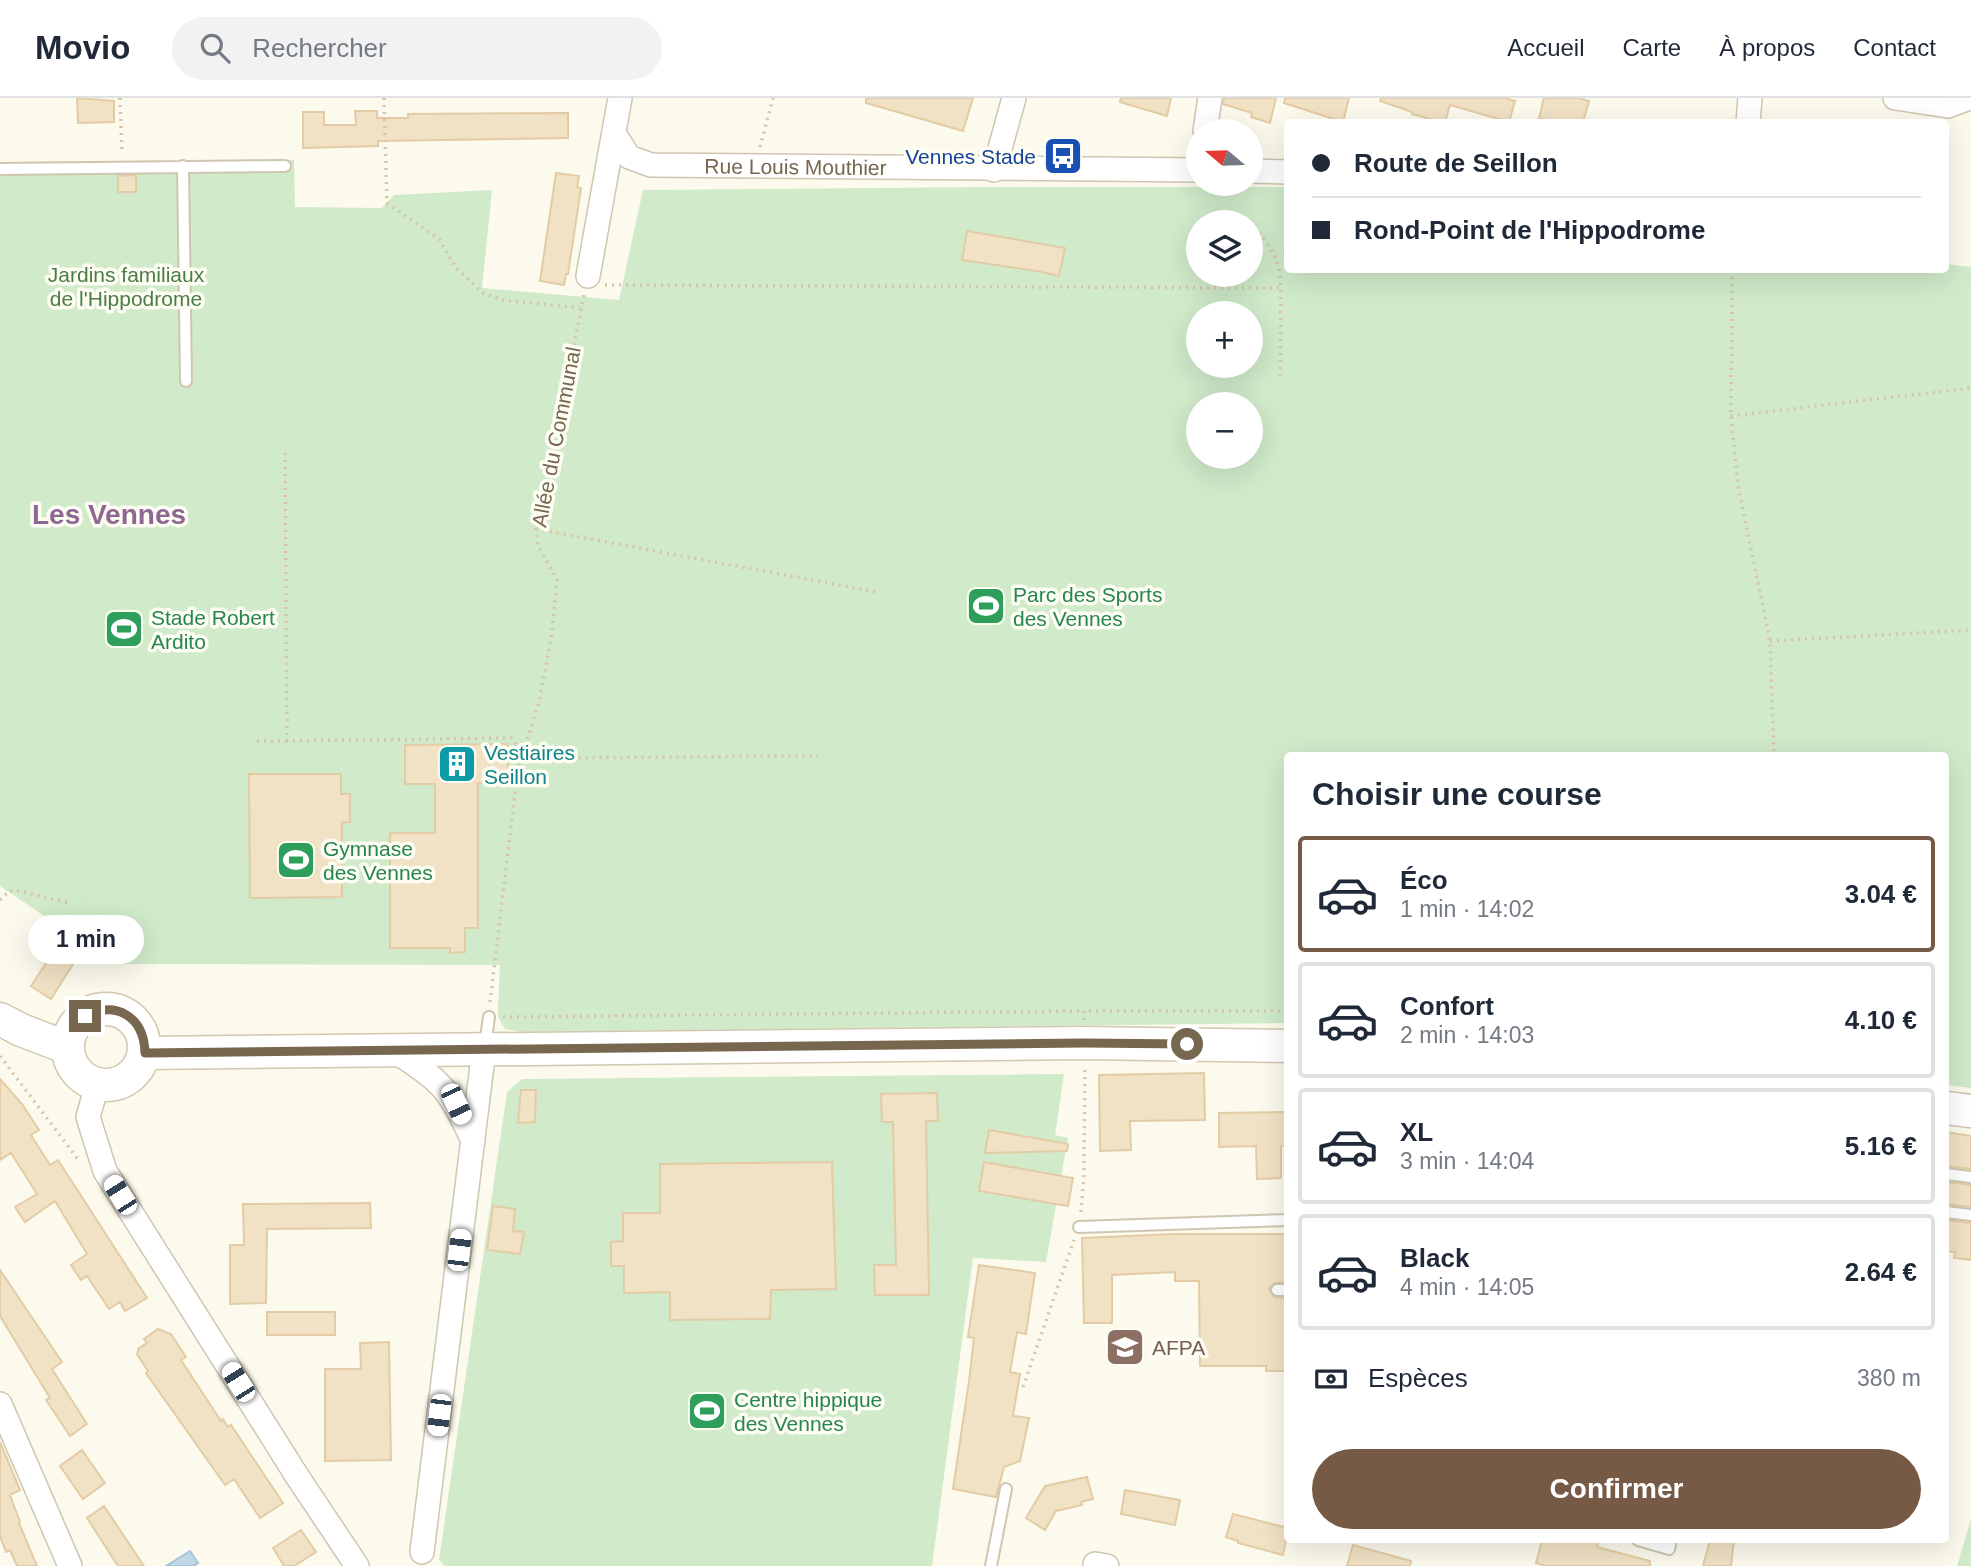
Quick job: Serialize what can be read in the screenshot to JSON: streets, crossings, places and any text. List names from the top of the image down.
{
  "streets": {
    "street": ["Rue Louis Mouthier"],
    "path": ["Allée du Communal"]
  },
  "districts": ["Les Vennes"],
  "parks": ["Jardins familiaux de l'Hippodrome"],
  "places": {
    "bus stop": ["Vennes Stade"],
    "sports": [
      "Parc des Sports des Vennes",
      "Stade Robert Ardito",
      "Gymnase des Vennes",
      "Centre hippique des Vennes"
    ],
    "building": ["Vestiaires Seillon"],
    "school or university": ["AFPA"]
  },
  "north": "left",
  "page": {
    "header": "Movio",
    "search": "Rechercher",
    "nav": [
      "Accueil",
      "Carte",
      "À propos",
      "Contact"
    ],
    "map_buttons": ["+", "−"],
    "banner": ["Route de Seillon", "Rond-Point de l'Hippodrome"],
    "heading": "Choisir une course",
    "list": [
      {
        "name": "Éco",
        "note": "1 min · 14:02",
        "value": "3.04 €"
      },
      {
        "name": "Confort",
        "note": "2 min · 14:03",
        "value": "4.10 €"
      },
      {
        "name": "XL",
        "note": "3 min · 14:04",
        "value": "5.16 €"
      },
      {
        "name": "Black",
        "note": "4 min · 14:05",
        "value": "2.64 €"
      }
    ],
    "bubble": "1 min",
    "pay": ["Espèces", "380 m"],
    "buttons": "Confirmer"
  }
}
